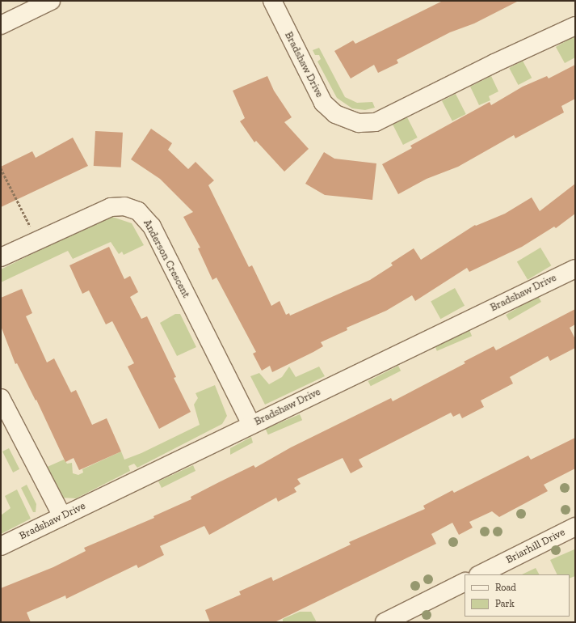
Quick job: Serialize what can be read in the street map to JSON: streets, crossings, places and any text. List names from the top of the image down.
{
  "streets": {
    "street": ["Bradshaw Drive", "Anderson Crescent", "Briarhill Drive"]
  },
  "crossings": [
    ["Bradshaw Drive", "Anderson Crescent"]
  ],
  "legend": ["Road", "Park"]
}
